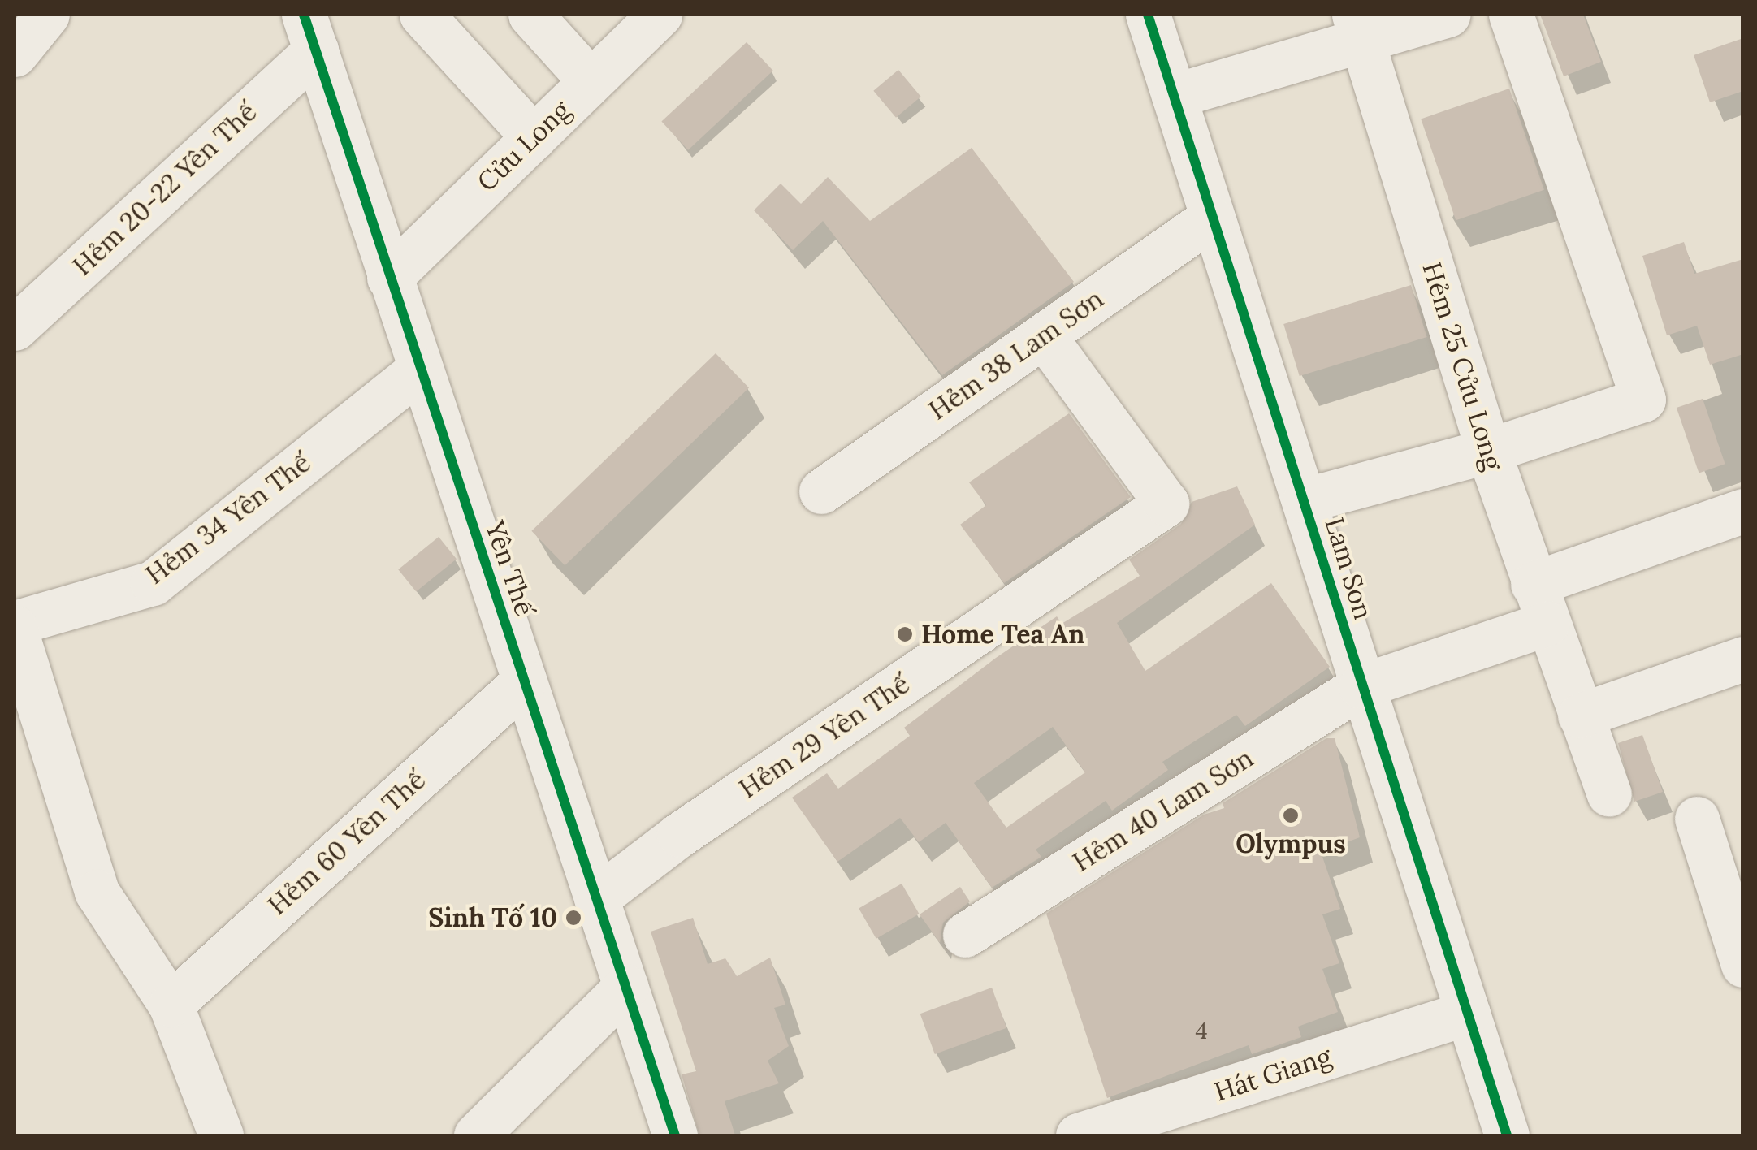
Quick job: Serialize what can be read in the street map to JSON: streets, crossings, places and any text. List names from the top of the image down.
{
  "streets": {
    "street": [
      "Cửu Long",
      "Hẻm 20-22 Yên Thế",
      "Hẻm 38 Lam Sơn",
      "Hẻm 25 Cửu Long",
      "Hẻm 34 Yên Thế",
      "Yên Thế",
      "Lam Son",
      "Hẻm 29 Yên Thế",
      "Hẻm 40 Lam Sơn",
      "Hẻm 60 Yên Thế",
      "Hát Giang"
    ]
  },
  "crossings": [
    ["Cửu Long", "Yên Thế"],
    ["Hẻm 20-22 Yên Thế", "Yên Thế"],
    ["Hẻm 38 Lam Sơn", "Lam Son"],
    ["Hẻm 38 Lam Sơn", "Hẻm 29 Yên Thế"],
    ["Hẻm 25 Cửu Long", "Hẻm 40 Lam Sơn"],
    ["Hẻm 34 Yên Thế", "Yên Thế"],
    ["Yên Thế", "Hẻm 29 Yên Thế"],
    ["Yên Thế", "Hẻm 60 Yên Thế"],
    ["Lam Son", "Hẻm 40 Lam Sơn"],
    ["Lam Son", "Hát Giang"]
  ],
  "places": ["Home Tea An", "Olympus", "Sinh Tố 10"],
  "house_numbers": ["4"]
}
